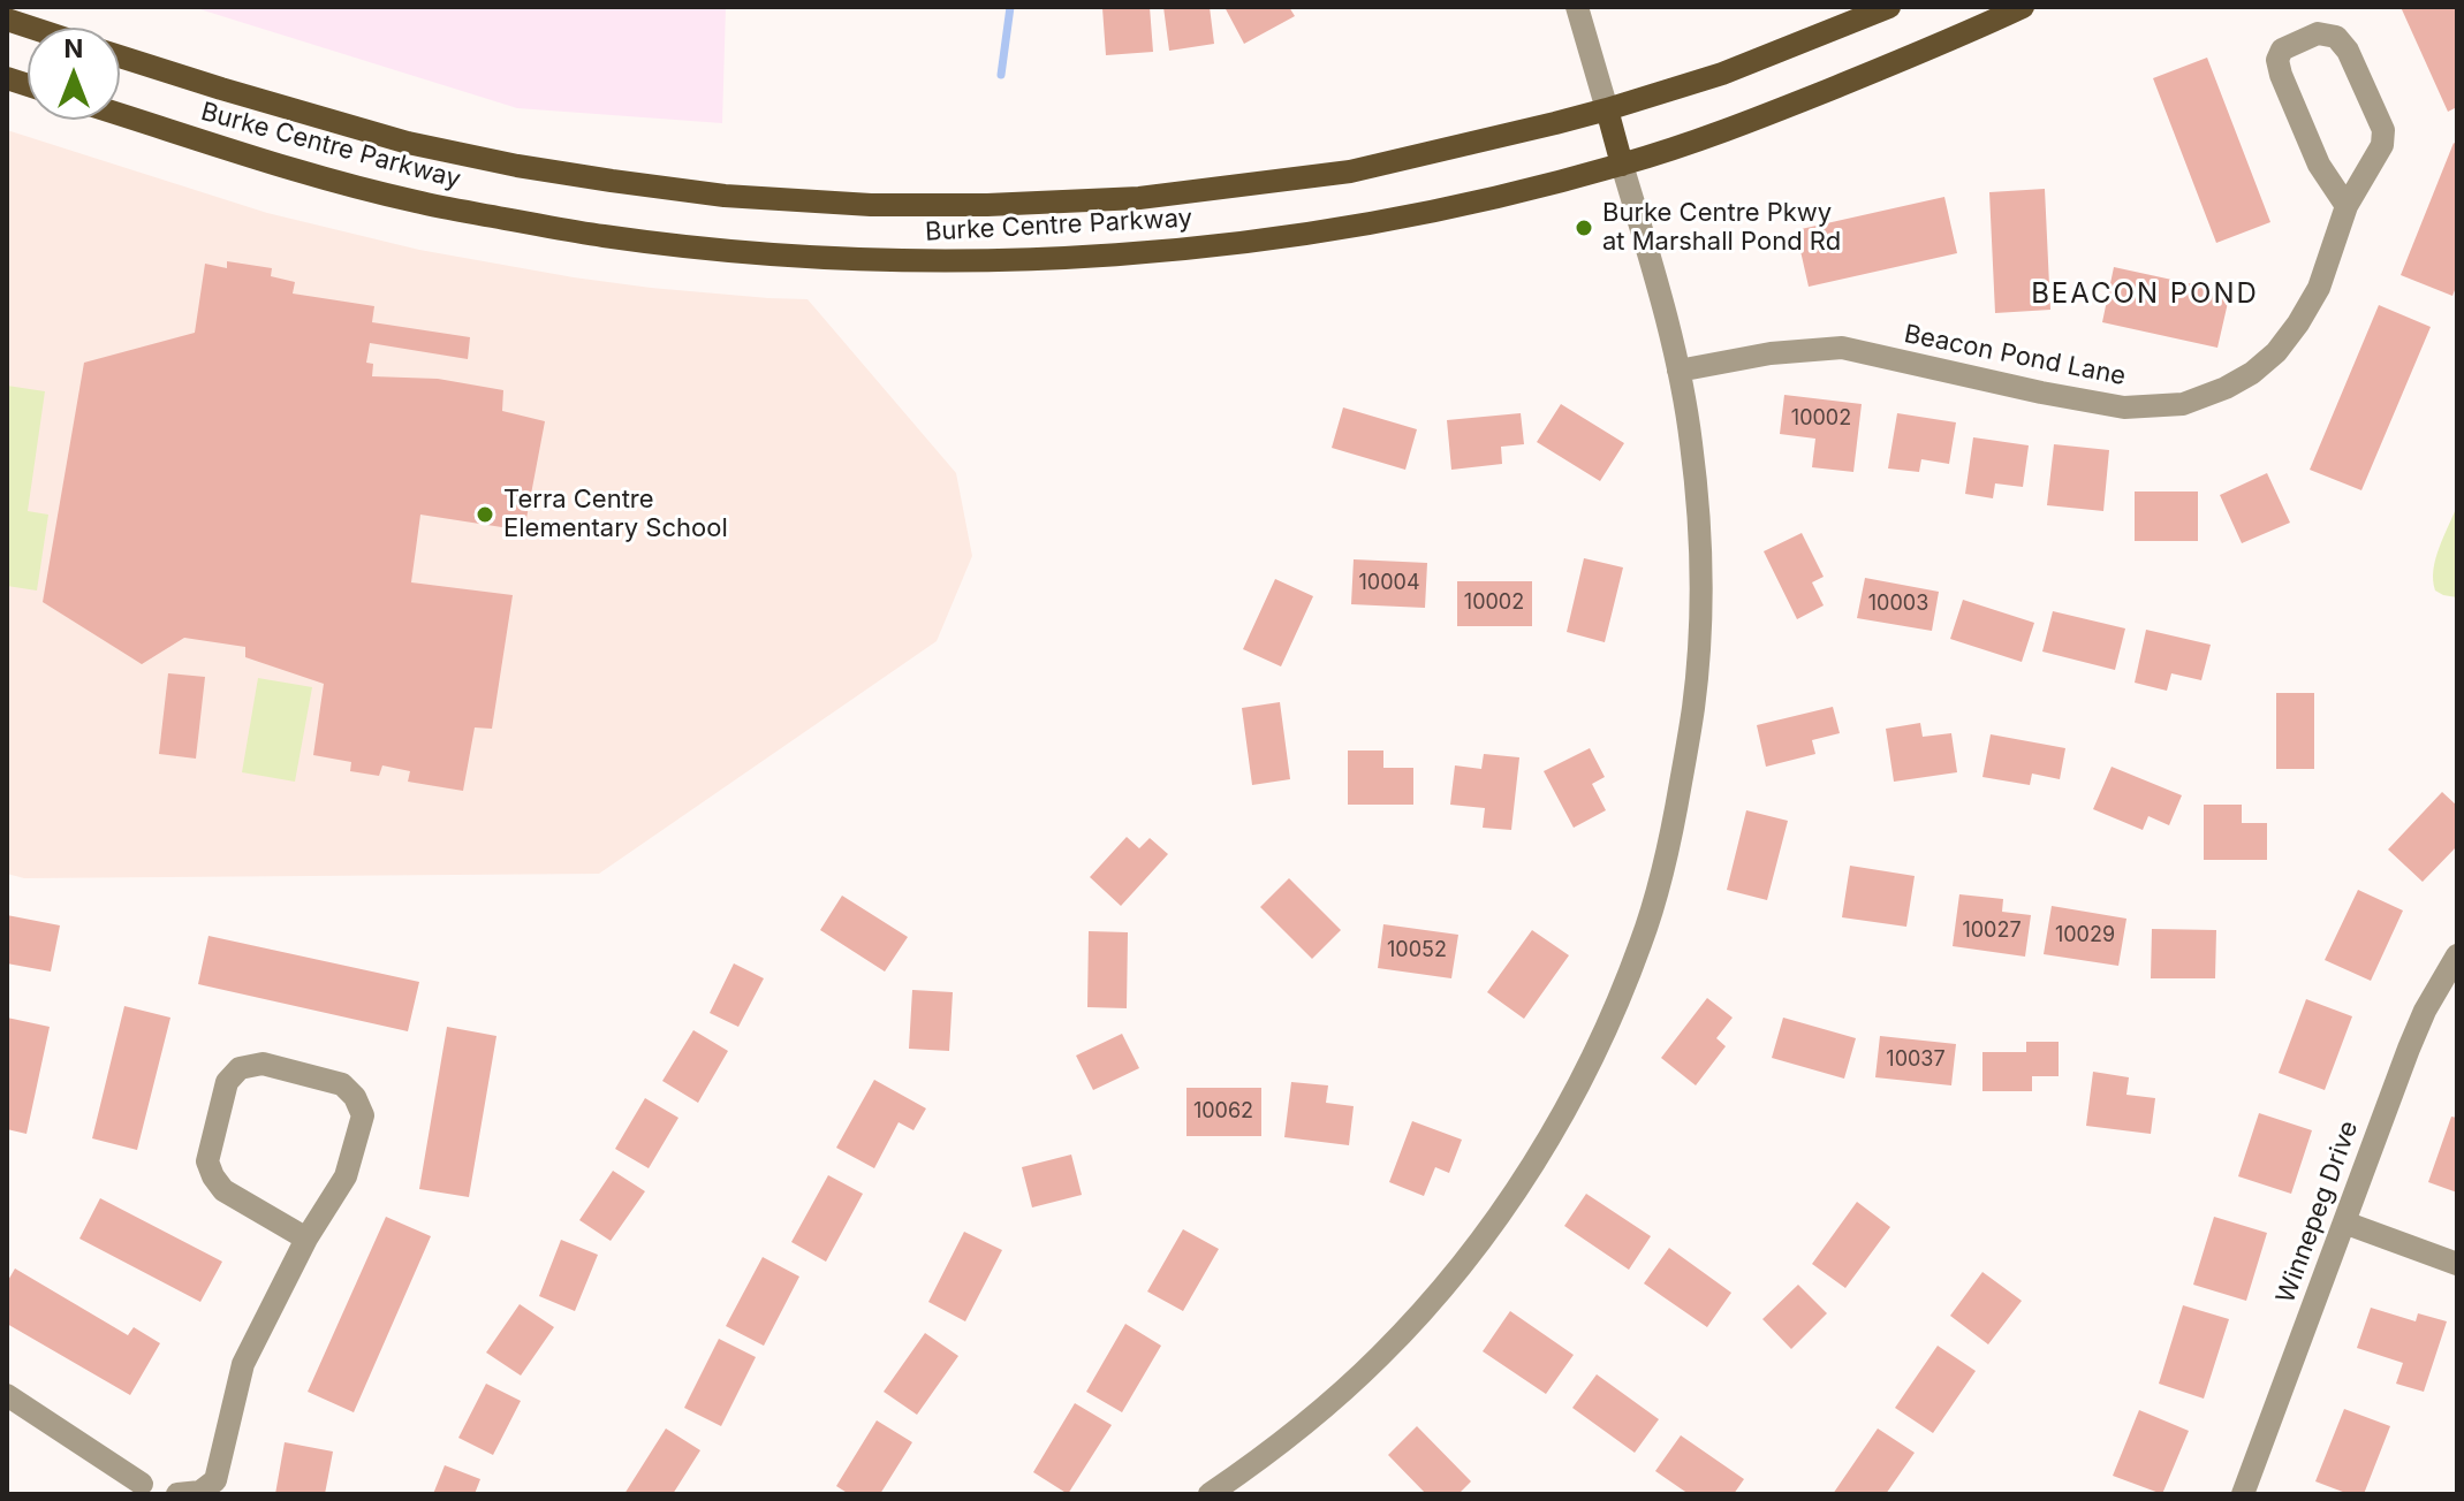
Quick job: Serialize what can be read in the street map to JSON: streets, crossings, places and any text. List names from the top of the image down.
{
  "streets": {
    "main road": ["Burke Centre Parkway"],
    "street": ["Beacon Pond Lane", "Winnepeg Drive"]
  },
  "districts": ["BEACON POND"],
  "places": ["Burke Centre Pkwy at Marshall Pond Rd", "Terra Centre Elementary School"],
  "house_numbers": [
    "10002",
    "10004",
    "10002",
    "10003",
    "10027",
    "10029",
    "10052",
    "10037",
    "10062"
  ],
  "north": "top"
}
